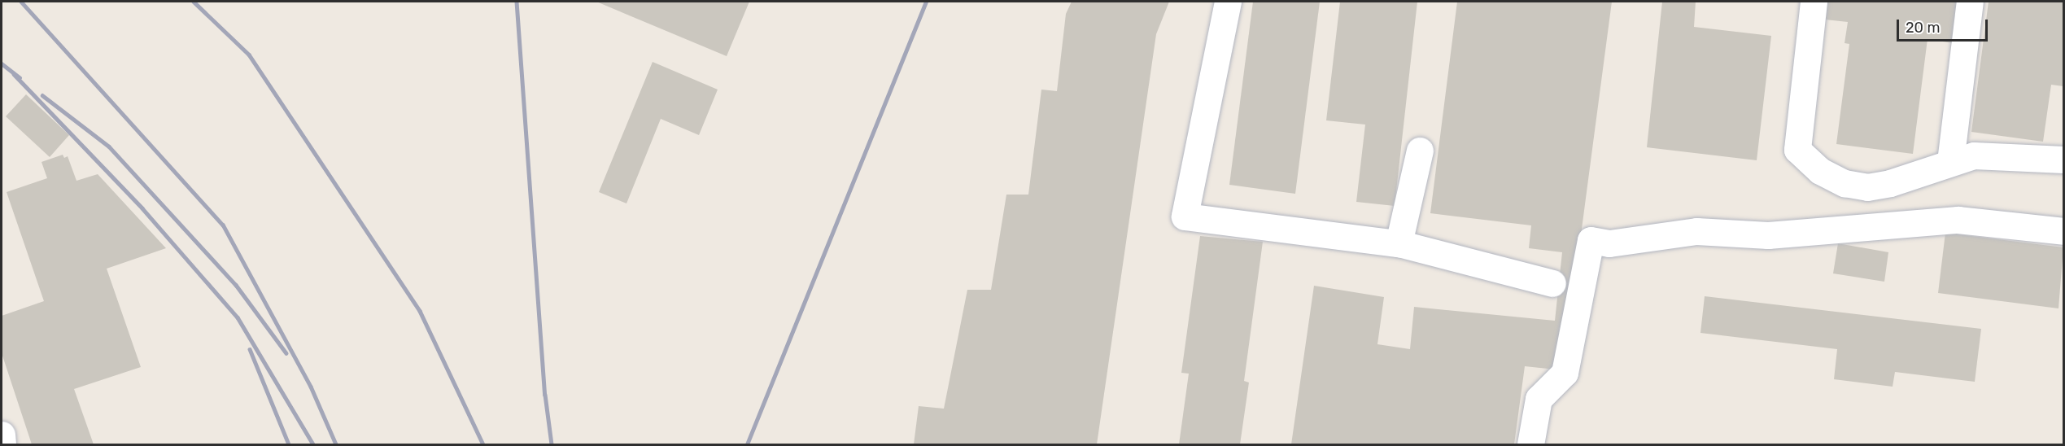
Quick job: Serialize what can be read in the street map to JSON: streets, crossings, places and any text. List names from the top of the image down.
{
  "scale_bar": "20 m"
}
